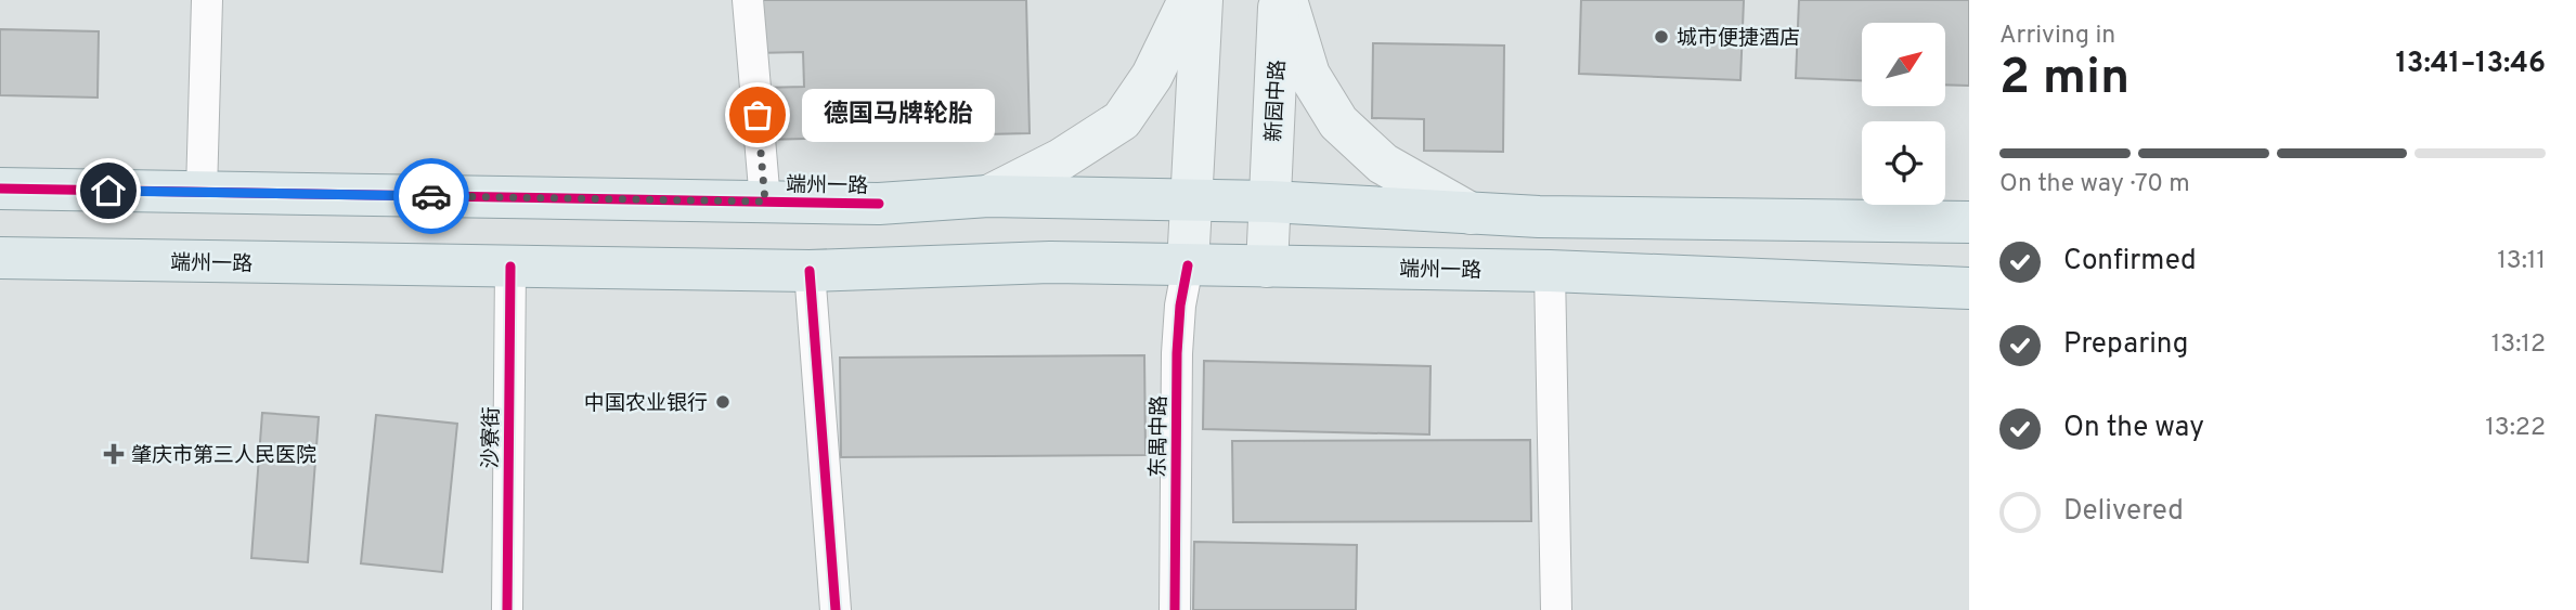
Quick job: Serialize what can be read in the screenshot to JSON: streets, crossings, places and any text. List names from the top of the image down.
{
  "streets": {
    "main road": ["新园中路", "端州一路"],
    "street": ["东禺中路", "沙寮街"]
  },
  "crossings": [
    ["新园中路", "端州一路"],
    ["端州一路", "东禺中路"],
    ["端州一路", "沙寮街"]
  ],
  "places": {
    "other": ["城市便捷酒店", "德国马牌轮胎", "中国农业银行"],
    "health": ["肇庆市第三人民医院"]
  },
  "north": "top right",
  "page": {
    "heading": ["2 min", "Arriving in", "13:41–13:46"],
    "bubble": "德国马牌轮胎",
    "bar": "On the way · 70 m",
    "list": [
      ["Confirmed", "13:11"],
      ["Preparing", "13:12"],
      ["On the way", "13:22"],
      "Delivered"
    ]
  }
}
